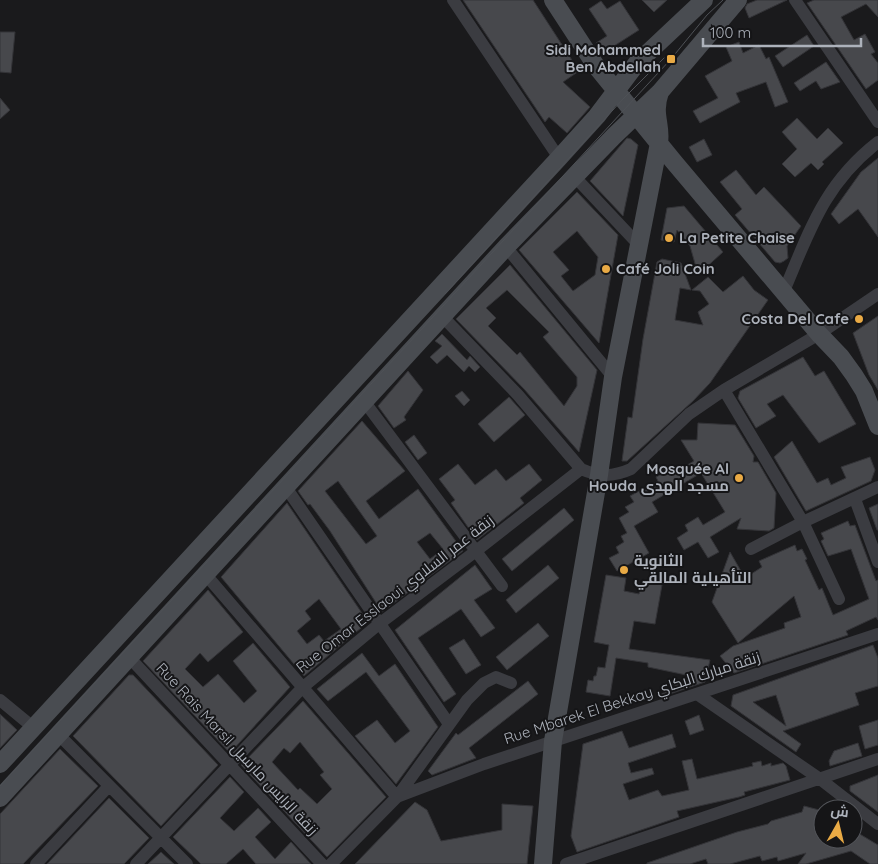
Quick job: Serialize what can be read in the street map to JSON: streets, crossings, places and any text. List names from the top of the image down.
{
  "streets": {
    "street": ["Rue Omar Esslaoui زنقة عمر السلاوي", "Rue Mbarek El Bekkay زنقة مبارك البكاي", "Rue Rais Marsil زنقة الرايس مارسيل"]
  },
  "crossings": [
    ["Rue Omar Esslaoui زنقة عمر السلاوي", "Rue Rais Marsil زنقة الرايس مارسيل"]
  ],
  "places": {
    "transit": ["Sidi Mohammed Ben Abdellah"],
    "other": [
      "La Petite Chaise",
      "Café Joli Coin",
      "Costa Del Cafe",
      "Mosquée Al Houda مسجد الهدى",
      "الثانوية التأهيلية المالقي"
    ]
  },
  "scale_bar": "100 m",
  "north": "top"
}
